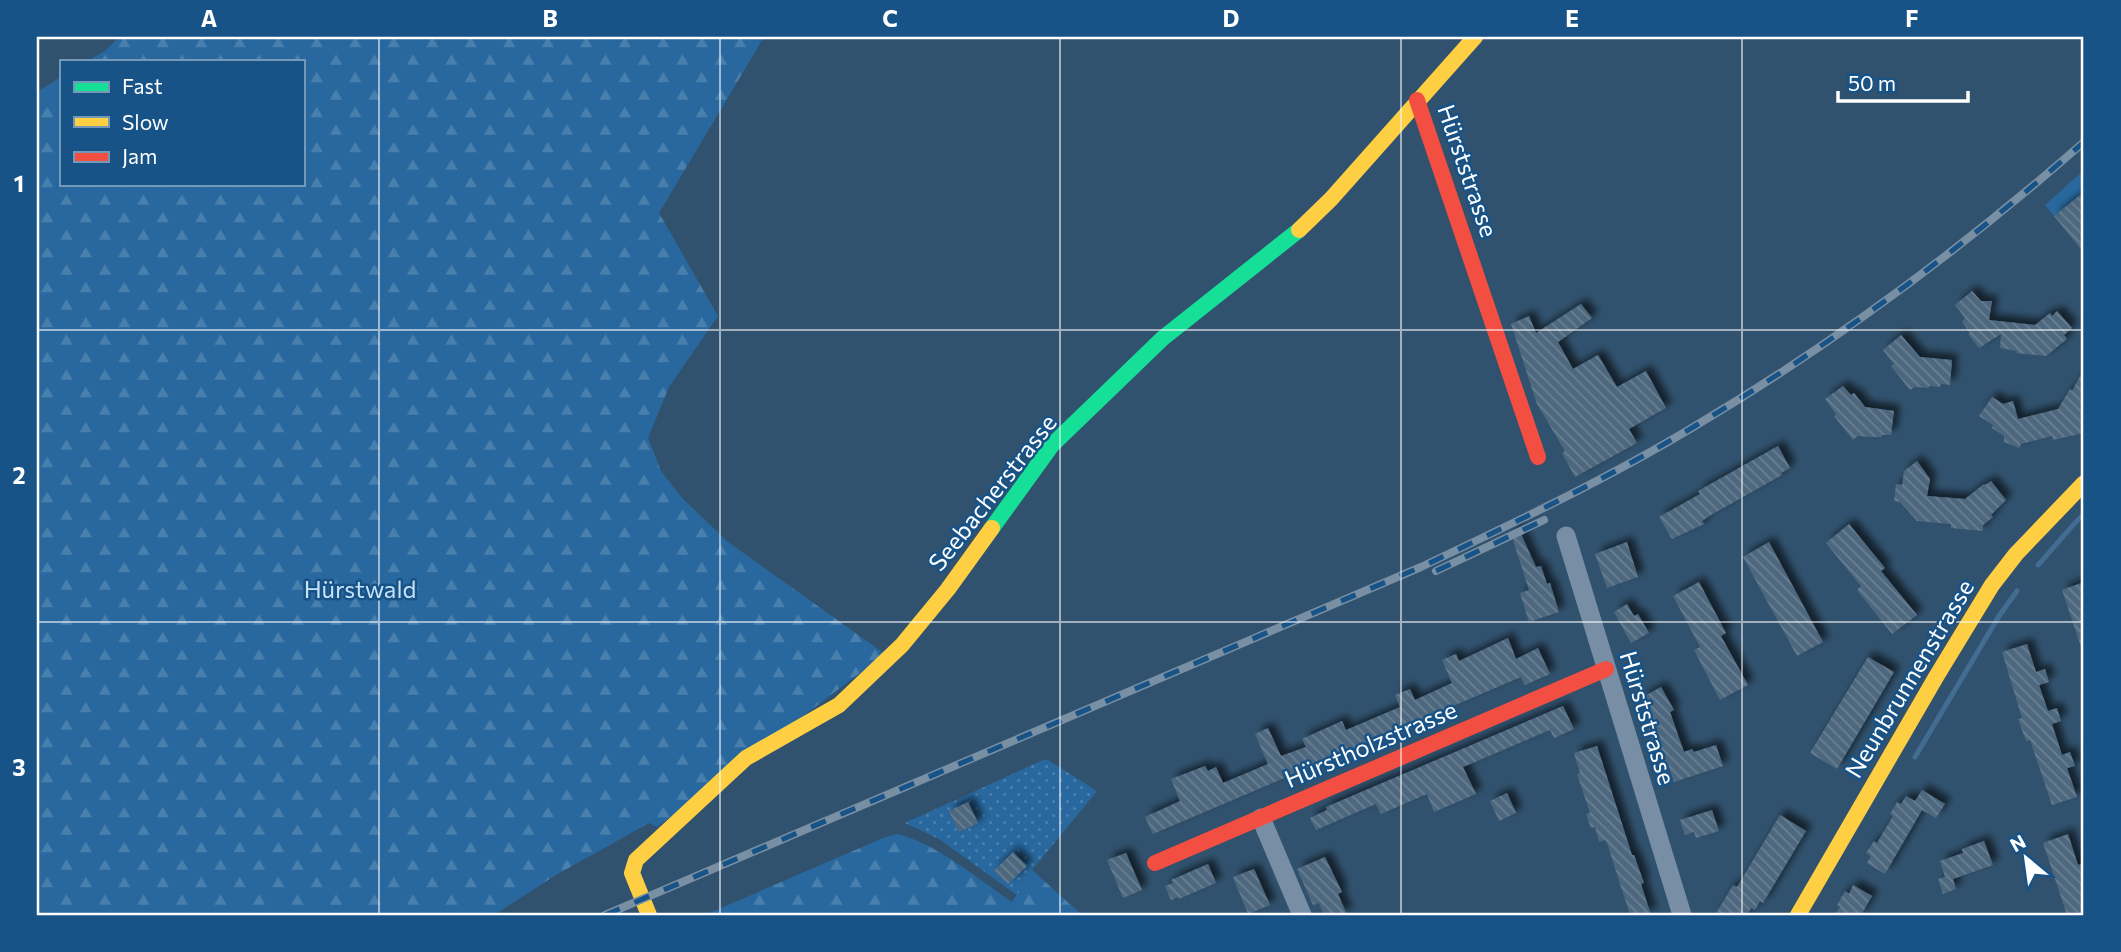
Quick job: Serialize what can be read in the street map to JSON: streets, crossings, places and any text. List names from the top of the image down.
{
  "streets": {
    "street": [
      "Hürststrasse",
      "Seebacherstrasse",
      "Neunbrunnenstrasse",
      "Hürstholzstrasse"
    ]
  },
  "crossings": [
    ["Hürststrasse", "Seebacherstrasse"],
    ["Hürststrasse", "Hürstholzstrasse"]
  ],
  "parks": ["Hürstwald"],
  "legend": ["Fast", "Slow", "Jam"],
  "scale_bar": "50 m",
  "north": "top left",
  "grid": {
    "columns": [
      "A",
      "B",
      "C",
      "D",
      "E",
      "F"
    ],
    "rows": ["1", "2", "3"]
  }
}
